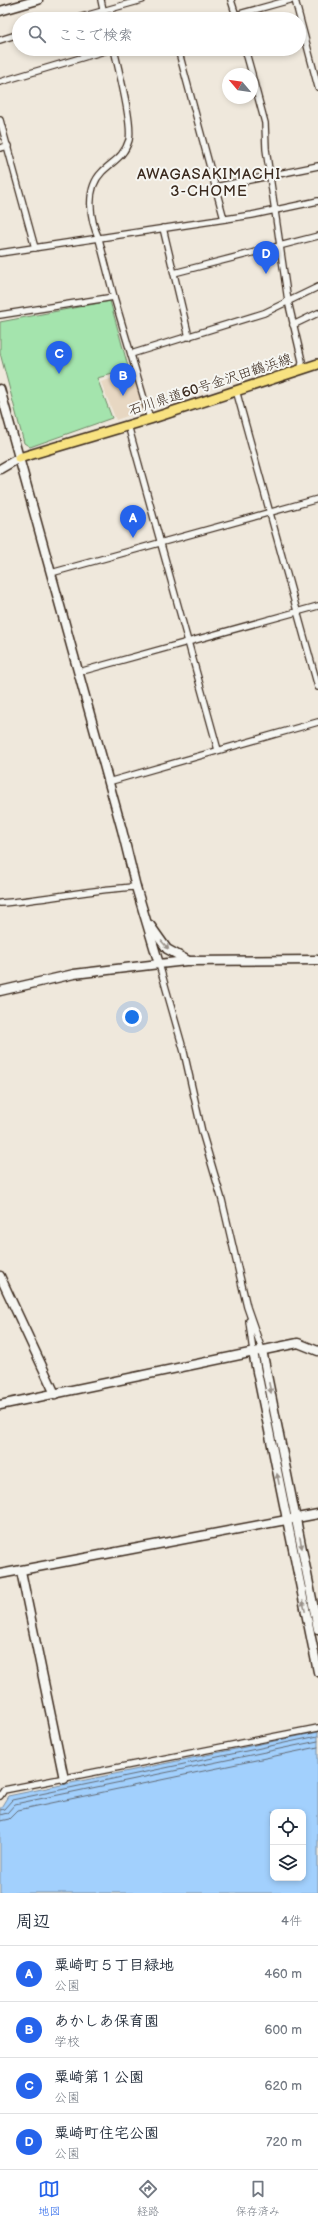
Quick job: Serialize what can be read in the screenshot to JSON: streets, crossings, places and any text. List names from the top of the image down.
{
  "streets": {
    "main road": ["石川県道60号金沢田鶴浜線"]
  },
  "districts": ["AWAGASAKIMACHI 3-CHOME"],
  "north": "top left",
  "page": {
    "search": "ここで検索",
    "pins": [
      "D",
      "C",
      "B",
      "A"
    ],
    "heading": ["周辺", "4件"],
    "list": [
      {
        "mark": "A",
        "name": "粟崎町５丁目緑地",
        "note": "公園",
        "value": "460 m"
      },
      {
        "mark": "B",
        "name": "あかしあ保育園",
        "note": "学校",
        "value": "600 m"
      },
      {
        "mark": "C",
        "name": "粟崎第１公園",
        "note": "公園",
        "value": "620 m"
      },
      {
        "mark": "D",
        "name": "粟崎町住宅公園",
        "note": "公園",
        "value": "720 m"
      }
    ],
    "nav": ["地図", "経路", "保存済み"]
  }
}
